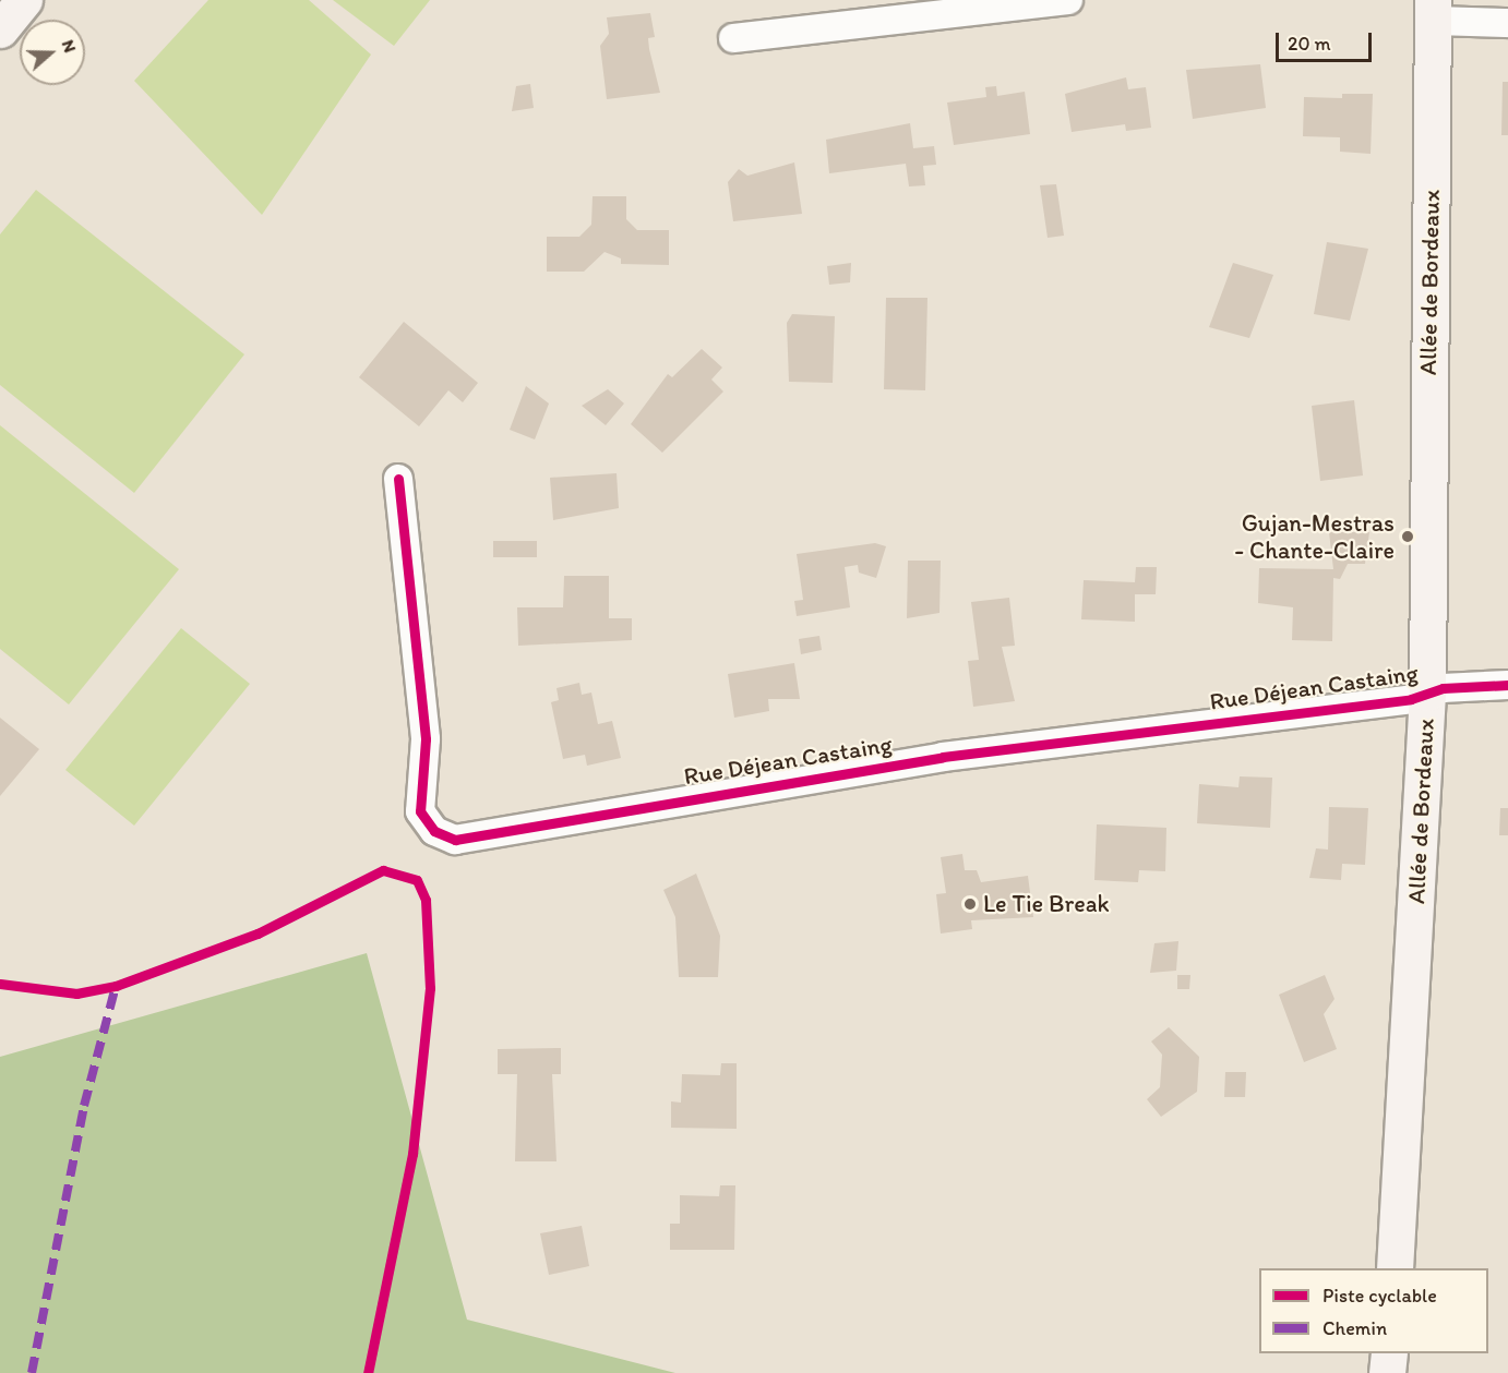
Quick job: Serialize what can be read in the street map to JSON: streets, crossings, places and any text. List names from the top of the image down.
{
  "streets": {
    "main road": ["Allée de Bordeaux"],
    "street": ["Rue Déjean Castaing"]
  },
  "crossings": [
    ["Allée de Bordeaux", "Rue Déjean Castaing"]
  ],
  "places": ["Gujan-Mestras - Chante-Claire", "Le Tie Break"],
  "legend": ["Piste cyclable", "Chemin"],
  "scale_bar": "20 m",
  "north": "right"
}
